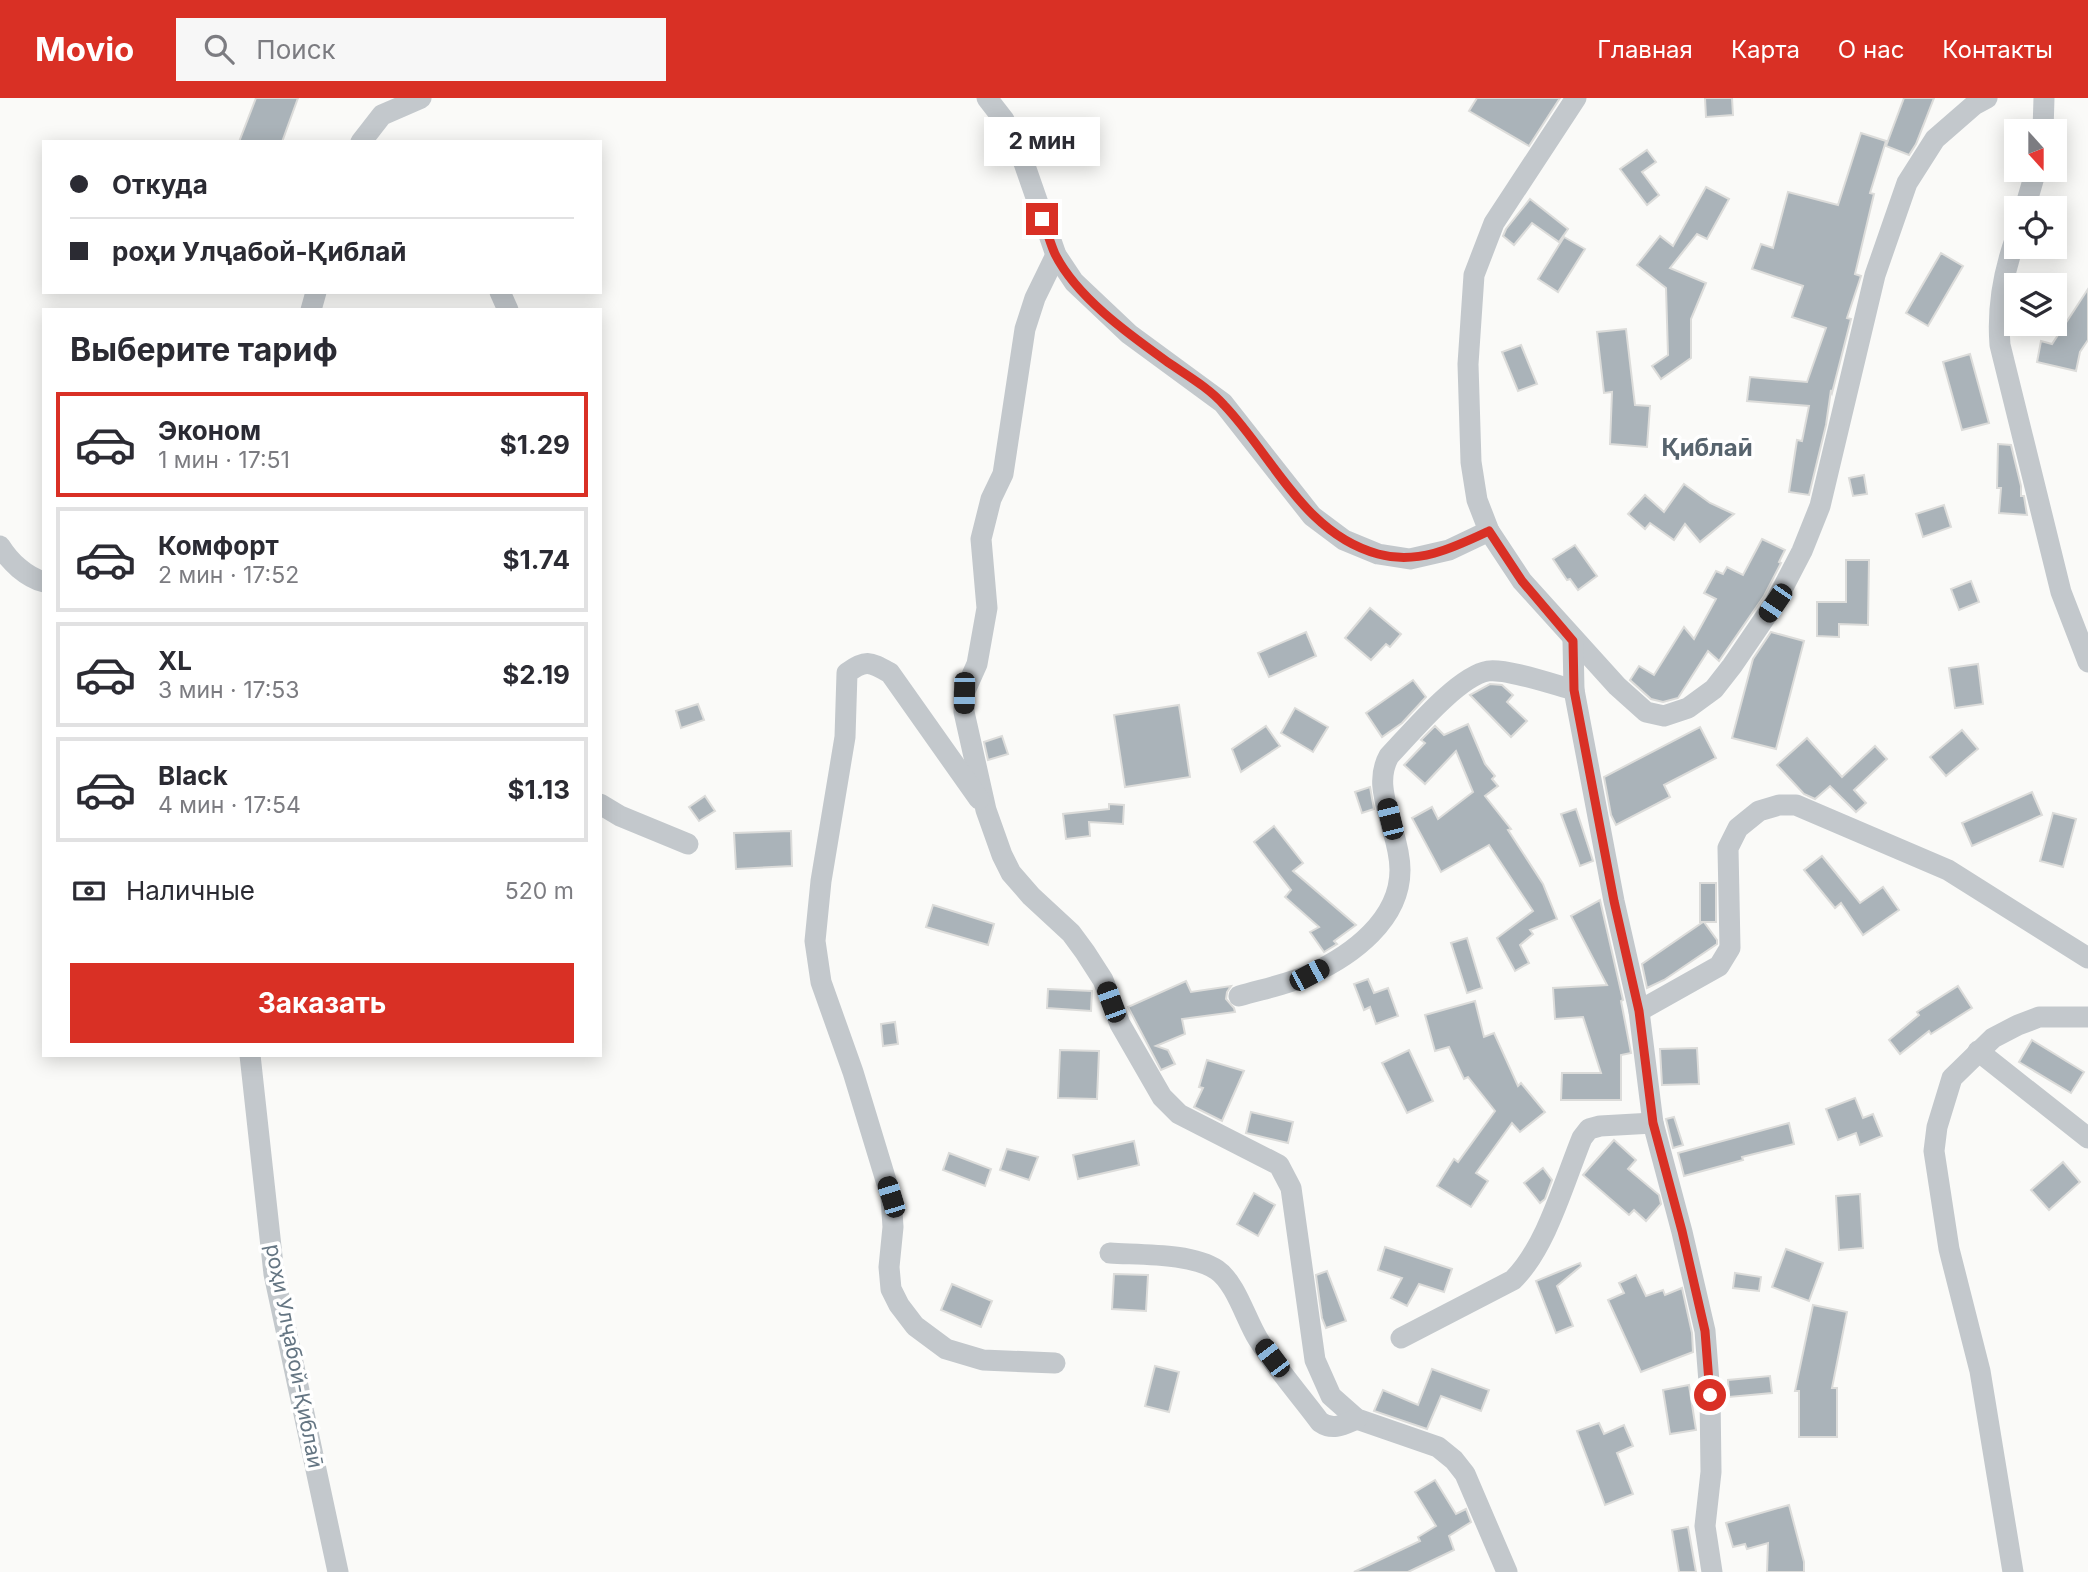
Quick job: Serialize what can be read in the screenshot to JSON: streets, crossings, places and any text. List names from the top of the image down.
{
  "streets": {
    "street": ["роҳи Улҷабой-Қиблаӣ"]
  },
  "districts": ["Қиблаӣ"],
  "north": "bottom",
  "page": {
    "header": "Movio",
    "search": "Поиск",
    "nav": [
      "Главная",
      "Карта",
      "О нас",
      "Контакты"
    ],
    "bubble": "2 мин",
    "banner": ["Откуда", "роҳи Улҷабой-Қиблаӣ"],
    "heading": "Выберите тариф",
    "list": [
      {
        "name": "Эконом",
        "note": "1 мин · 17:51",
        "value": "$1.29"
      },
      {
        "name": "Комфорт",
        "note": "2 мин · 17:52",
        "value": "$1.74"
      },
      {
        "name": "XL",
        "note": "3 мин · 17:53",
        "value": "$2.19"
      },
      {
        "name": "Black",
        "note": "4 мин · 17:54",
        "value": "$1.13"
      }
    ],
    "pay": ["Наличные", "520 m"],
    "buttons": "Заказать"
  }
}
